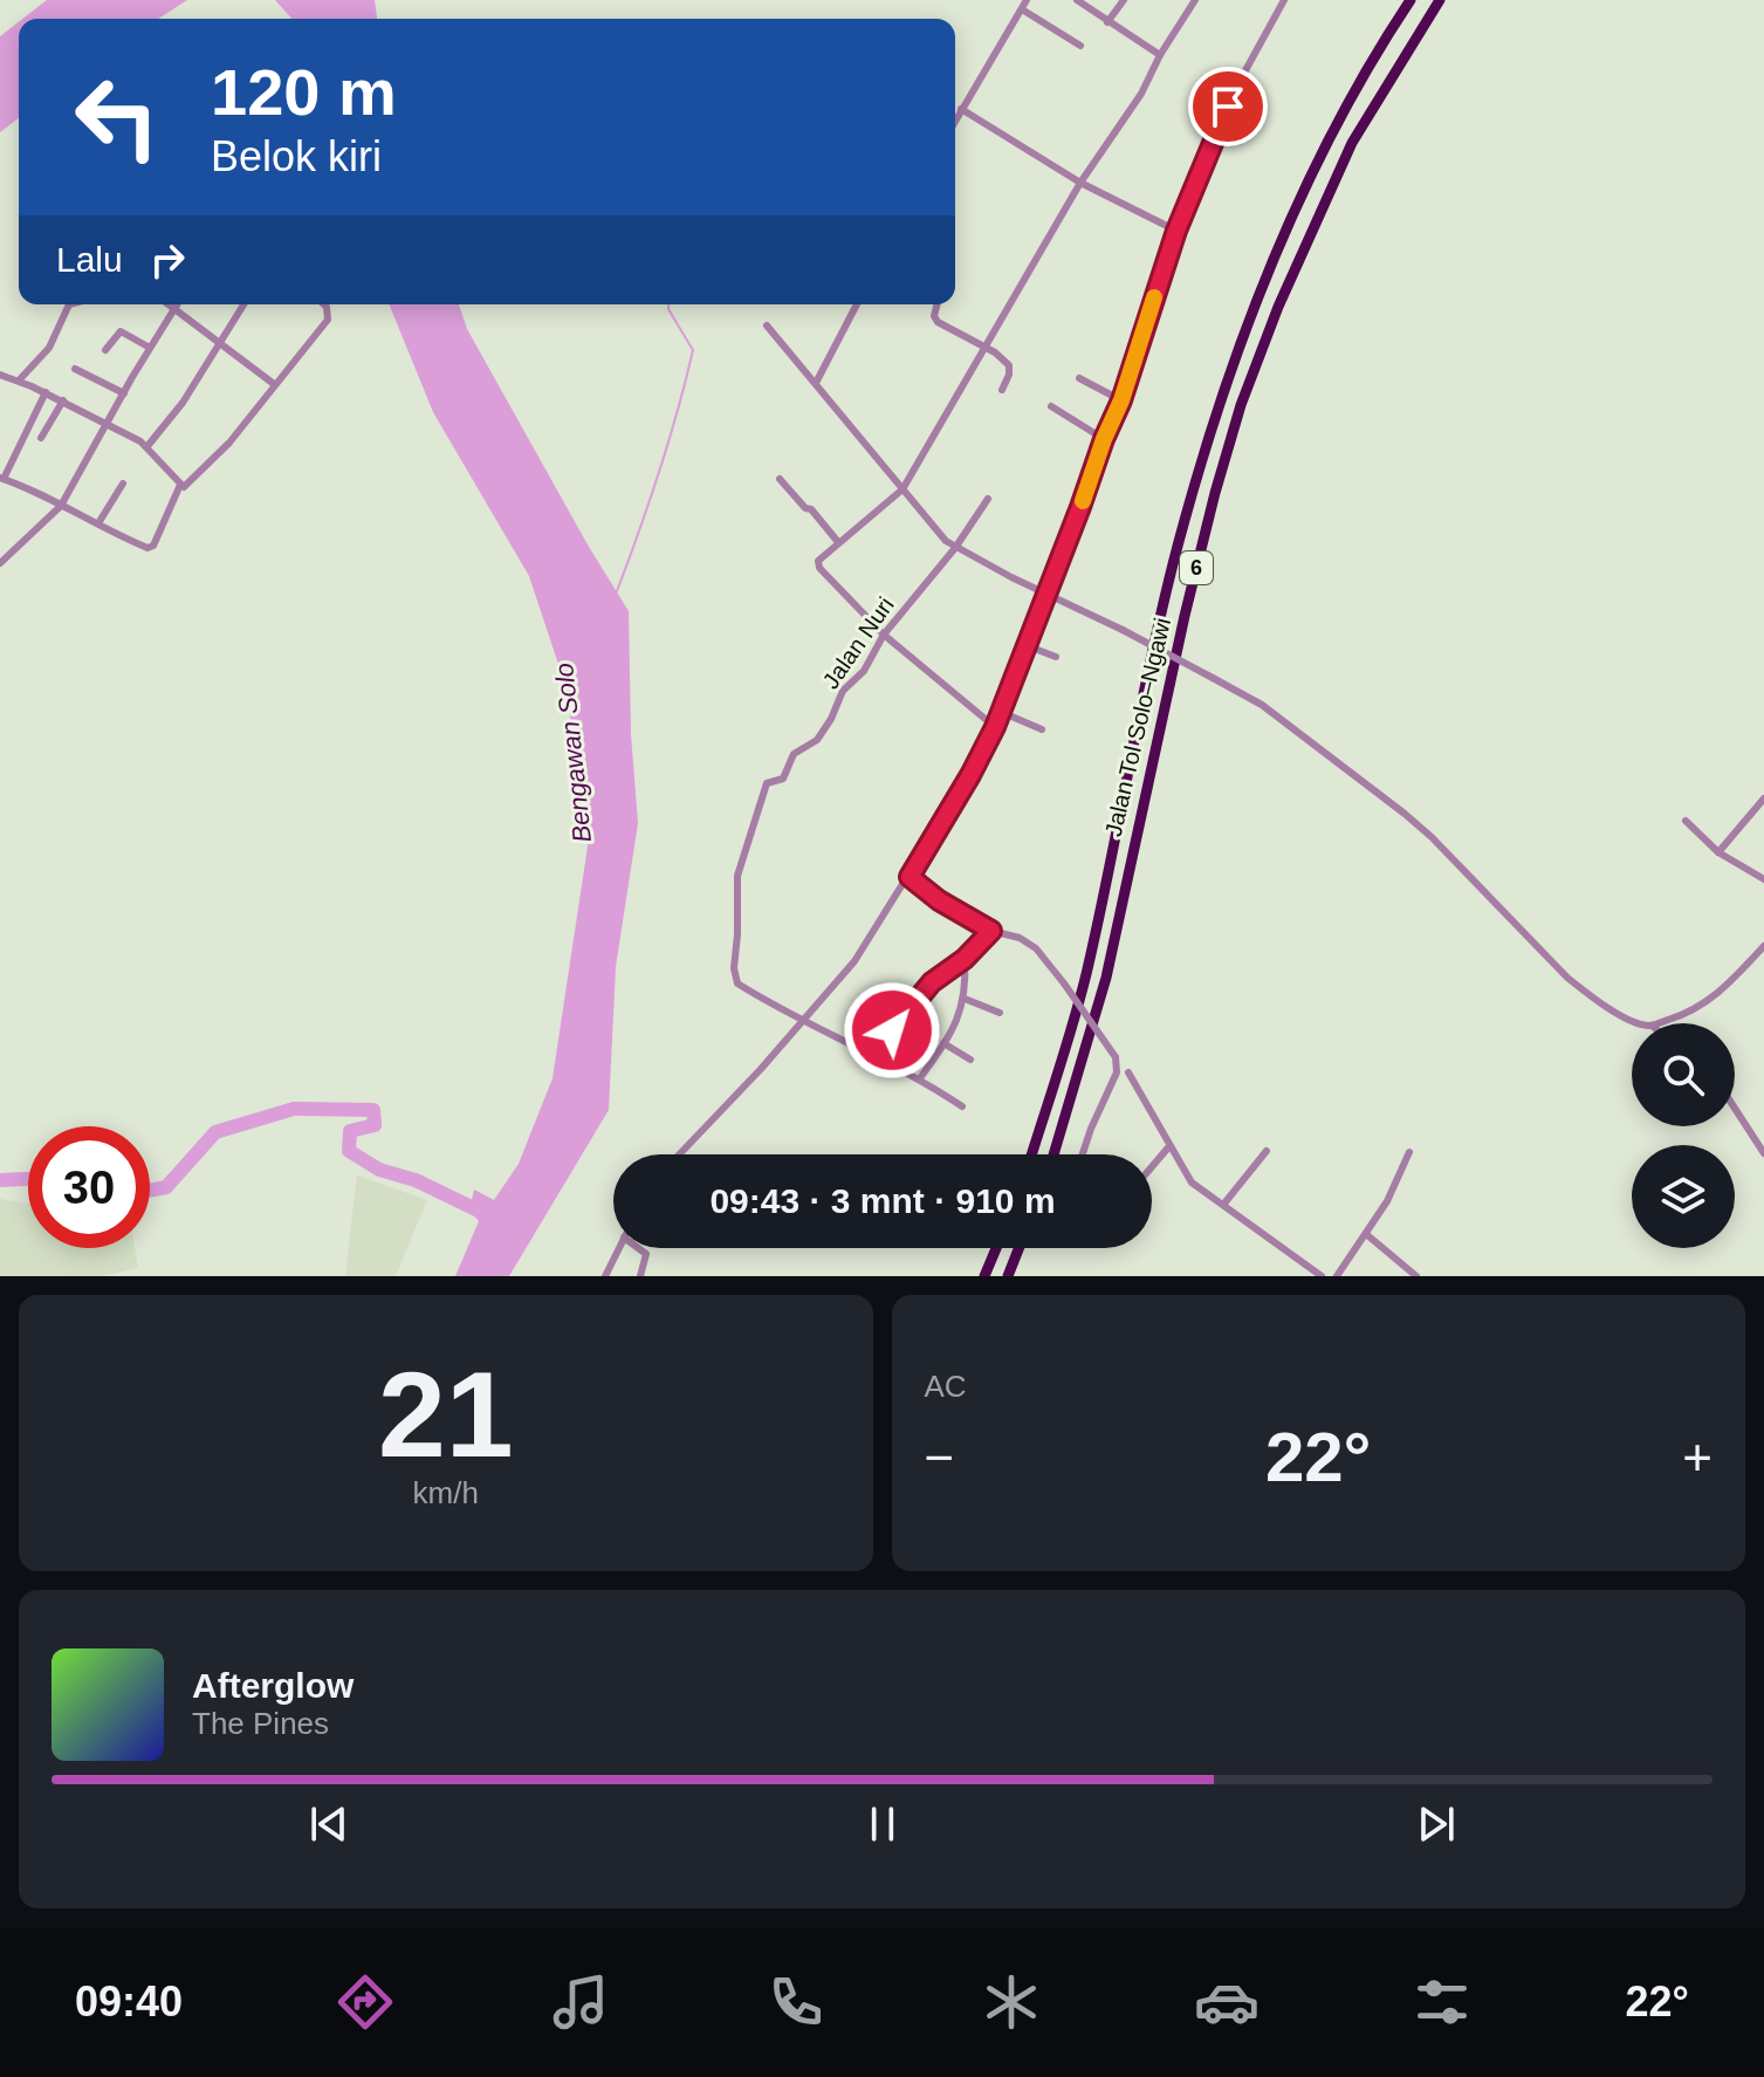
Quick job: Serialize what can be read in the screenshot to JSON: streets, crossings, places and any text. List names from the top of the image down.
{
  "streets": {
    "highway": ["6", "Jalan Tol Solo–Ngawi"],
    "street": ["Jalan Nuri"]
  },
  "water": ["Bengawan Solo"],
  "page": {
    "turn": ["120 m", "Belok kiri"],
    "then": "Lalu",
    "limit": "30",
    "trip": "09:43 · 3 mnt · 910 m",
    "tile": [
      ["21", "km/h"],
      "AC"
    ],
    "heat": ["−", "22°", "+"],
    "song": ["Afterglow", "The Pines"],
    "tabs": ["09:40", "22°"]
  }
}
